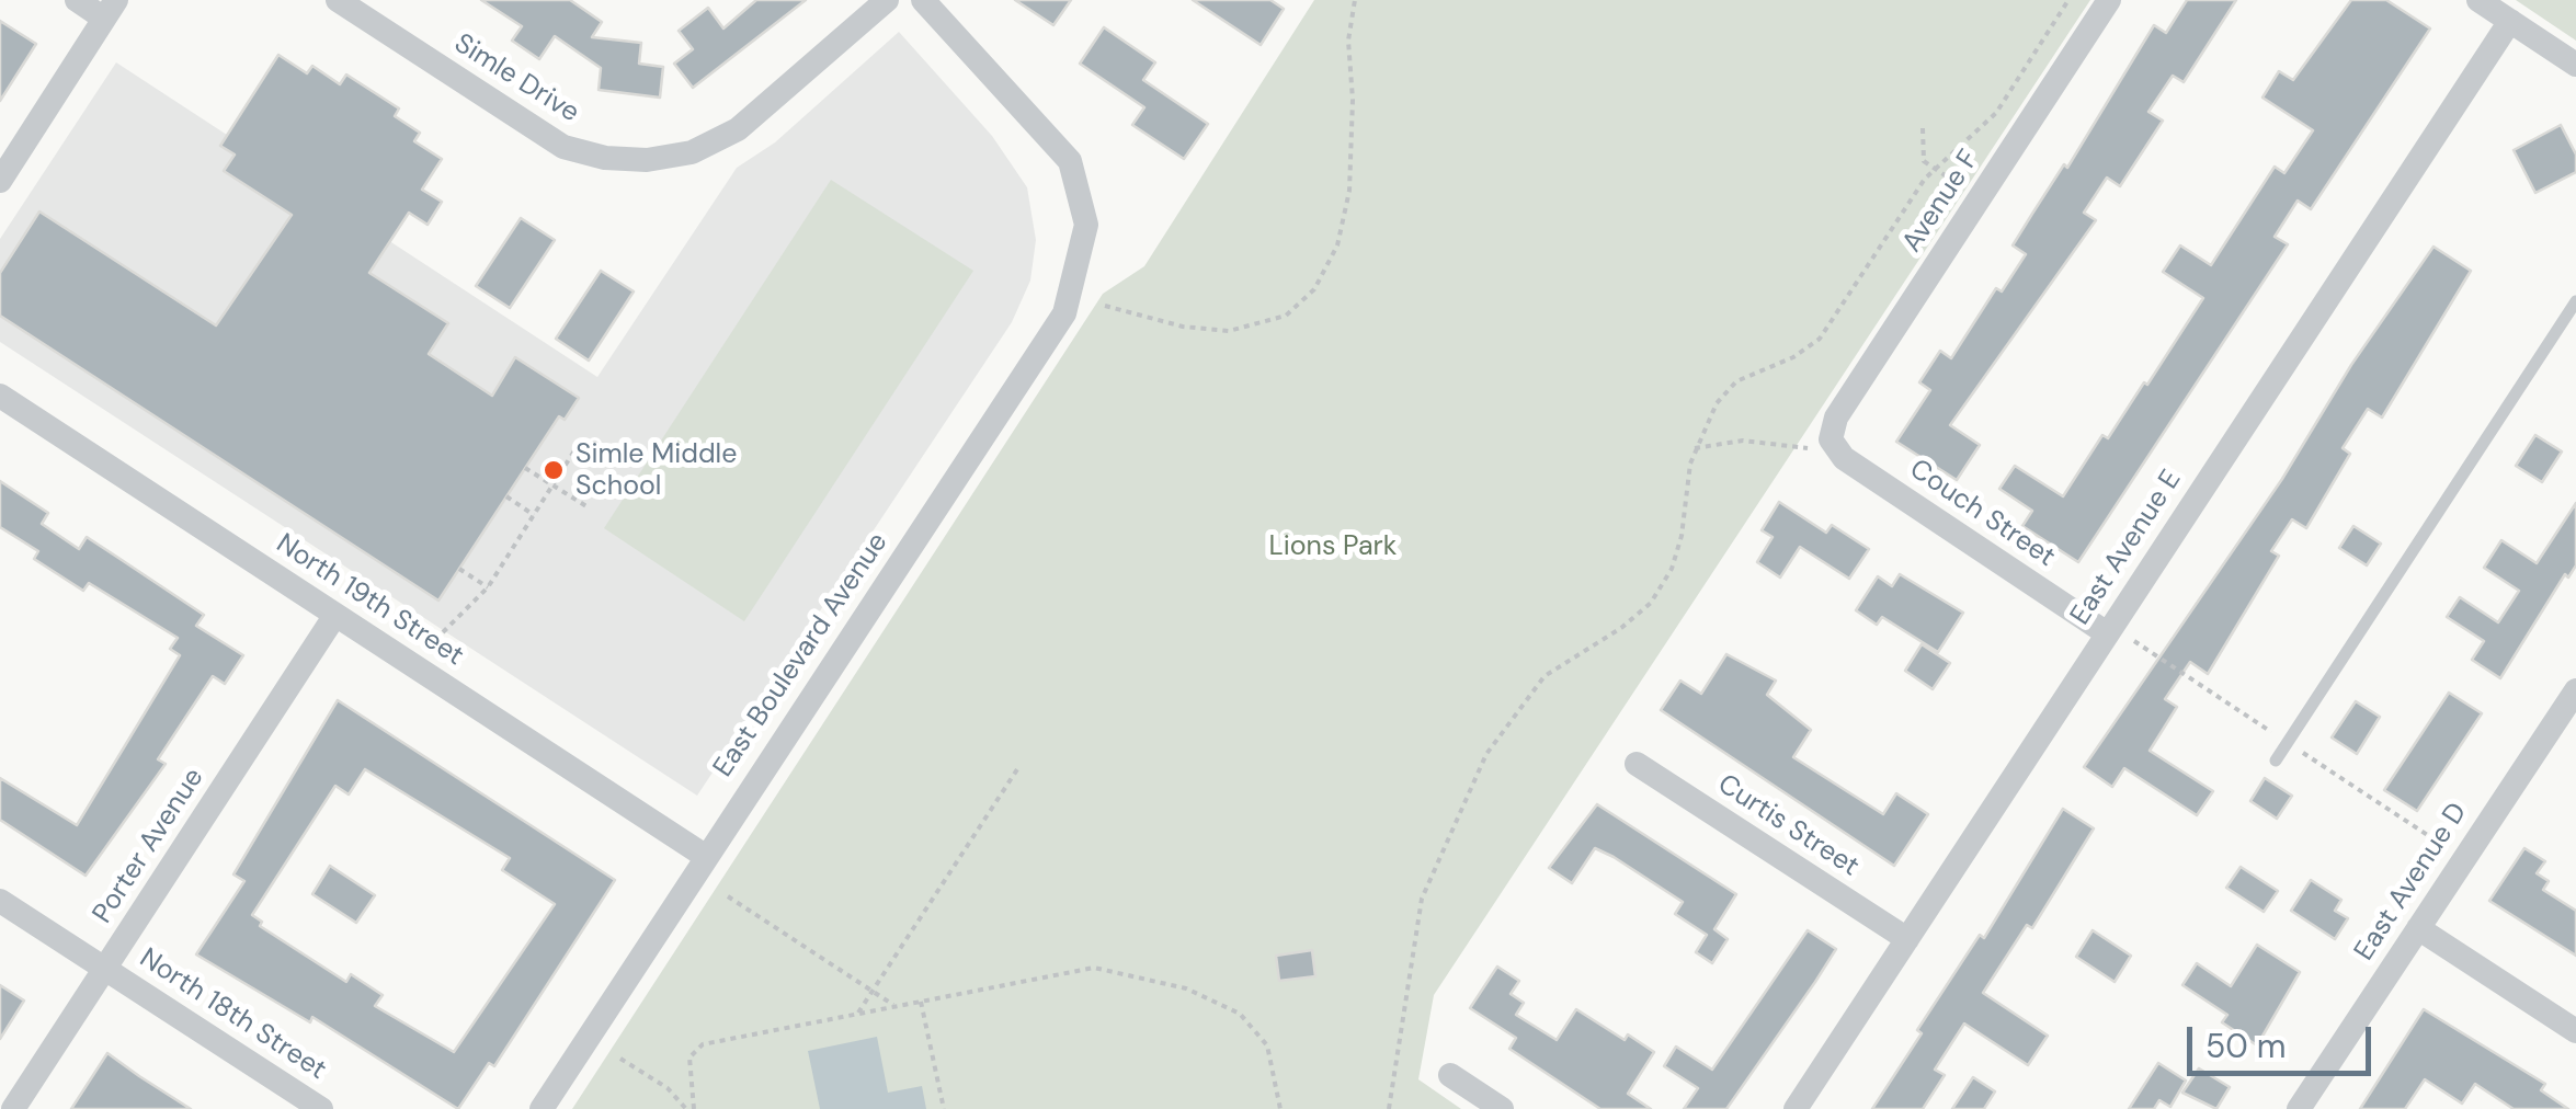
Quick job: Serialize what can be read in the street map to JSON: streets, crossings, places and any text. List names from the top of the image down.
{
  "streets": {
    "street": [
      "Simle Drive",
      "Avenue F",
      "Couch Street",
      "East Avenue E",
      "North 19th Street",
      "East Boulevard Avenue",
      "Curtis Street",
      "Porter Avenue",
      "East Avenue D",
      "North 18th Street"
    ]
  },
  "crossings": [
    ["Avenue F", "Couch Street"],
    ["Couch Street", "East Avenue E"],
    ["East Avenue E", "Curtis Street"],
    ["North 19th Street", "East Boulevard Avenue"],
    ["North 19th Street", "Porter Avenue"],
    ["Porter Avenue", "North 18th Street"]
  ],
  "parks": ["Lions Park"],
  "places": ["Simle Middle School"],
  "scale_bar": "50 m"
}
